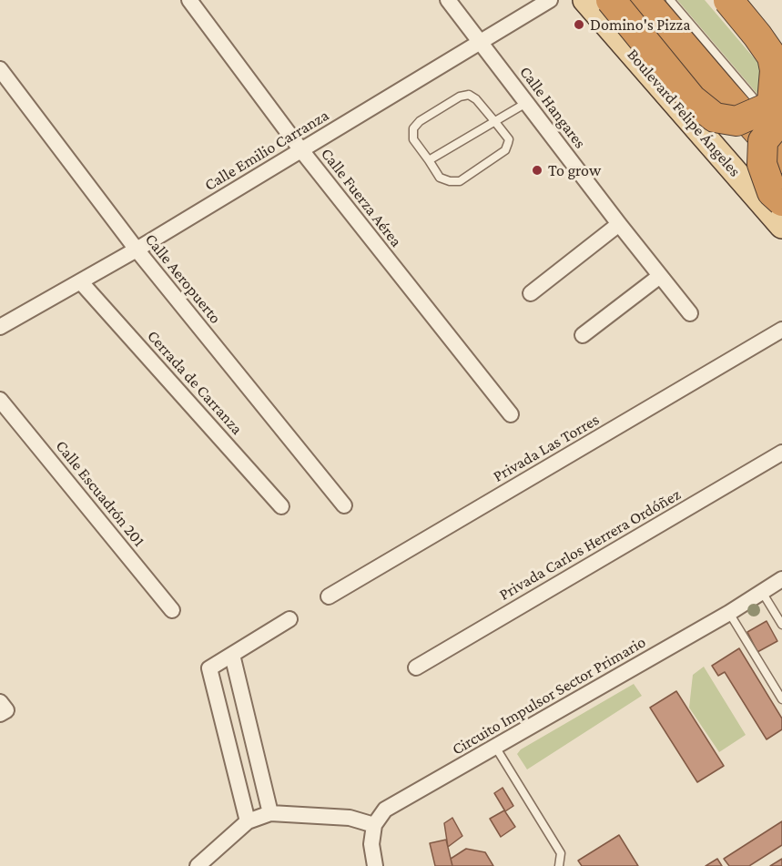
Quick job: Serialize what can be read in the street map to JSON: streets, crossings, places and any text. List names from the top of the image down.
{
  "streets": {
    "main road": ["Boulevard Felipe Ángeles"],
    "street": [
      "Calle Hangares",
      "Calle Emilio Carranza",
      "Calle Fuerza Aérea",
      "Calle Aeropuerto",
      "Cerrada de Carranza",
      "Privada Las Torres",
      "Calle Escuadrón 201",
      "Privada Carlos Herrera Ordóñez",
      "Circuito Impulsor Sector Primario"
    ]
  },
  "crossings": [
    ["Calle Hangares", "Calle Emilio Carranza"],
    ["Calle Emilio Carranza", "Calle Fuerza Aérea"],
    ["Calle Emilio Carranza", "Calle Aeropuerto"],
    ["Calle Emilio Carranza", "Cerrada de Carranza"]
  ],
  "places": ["Domino's Pizza", "To grow"]
}
